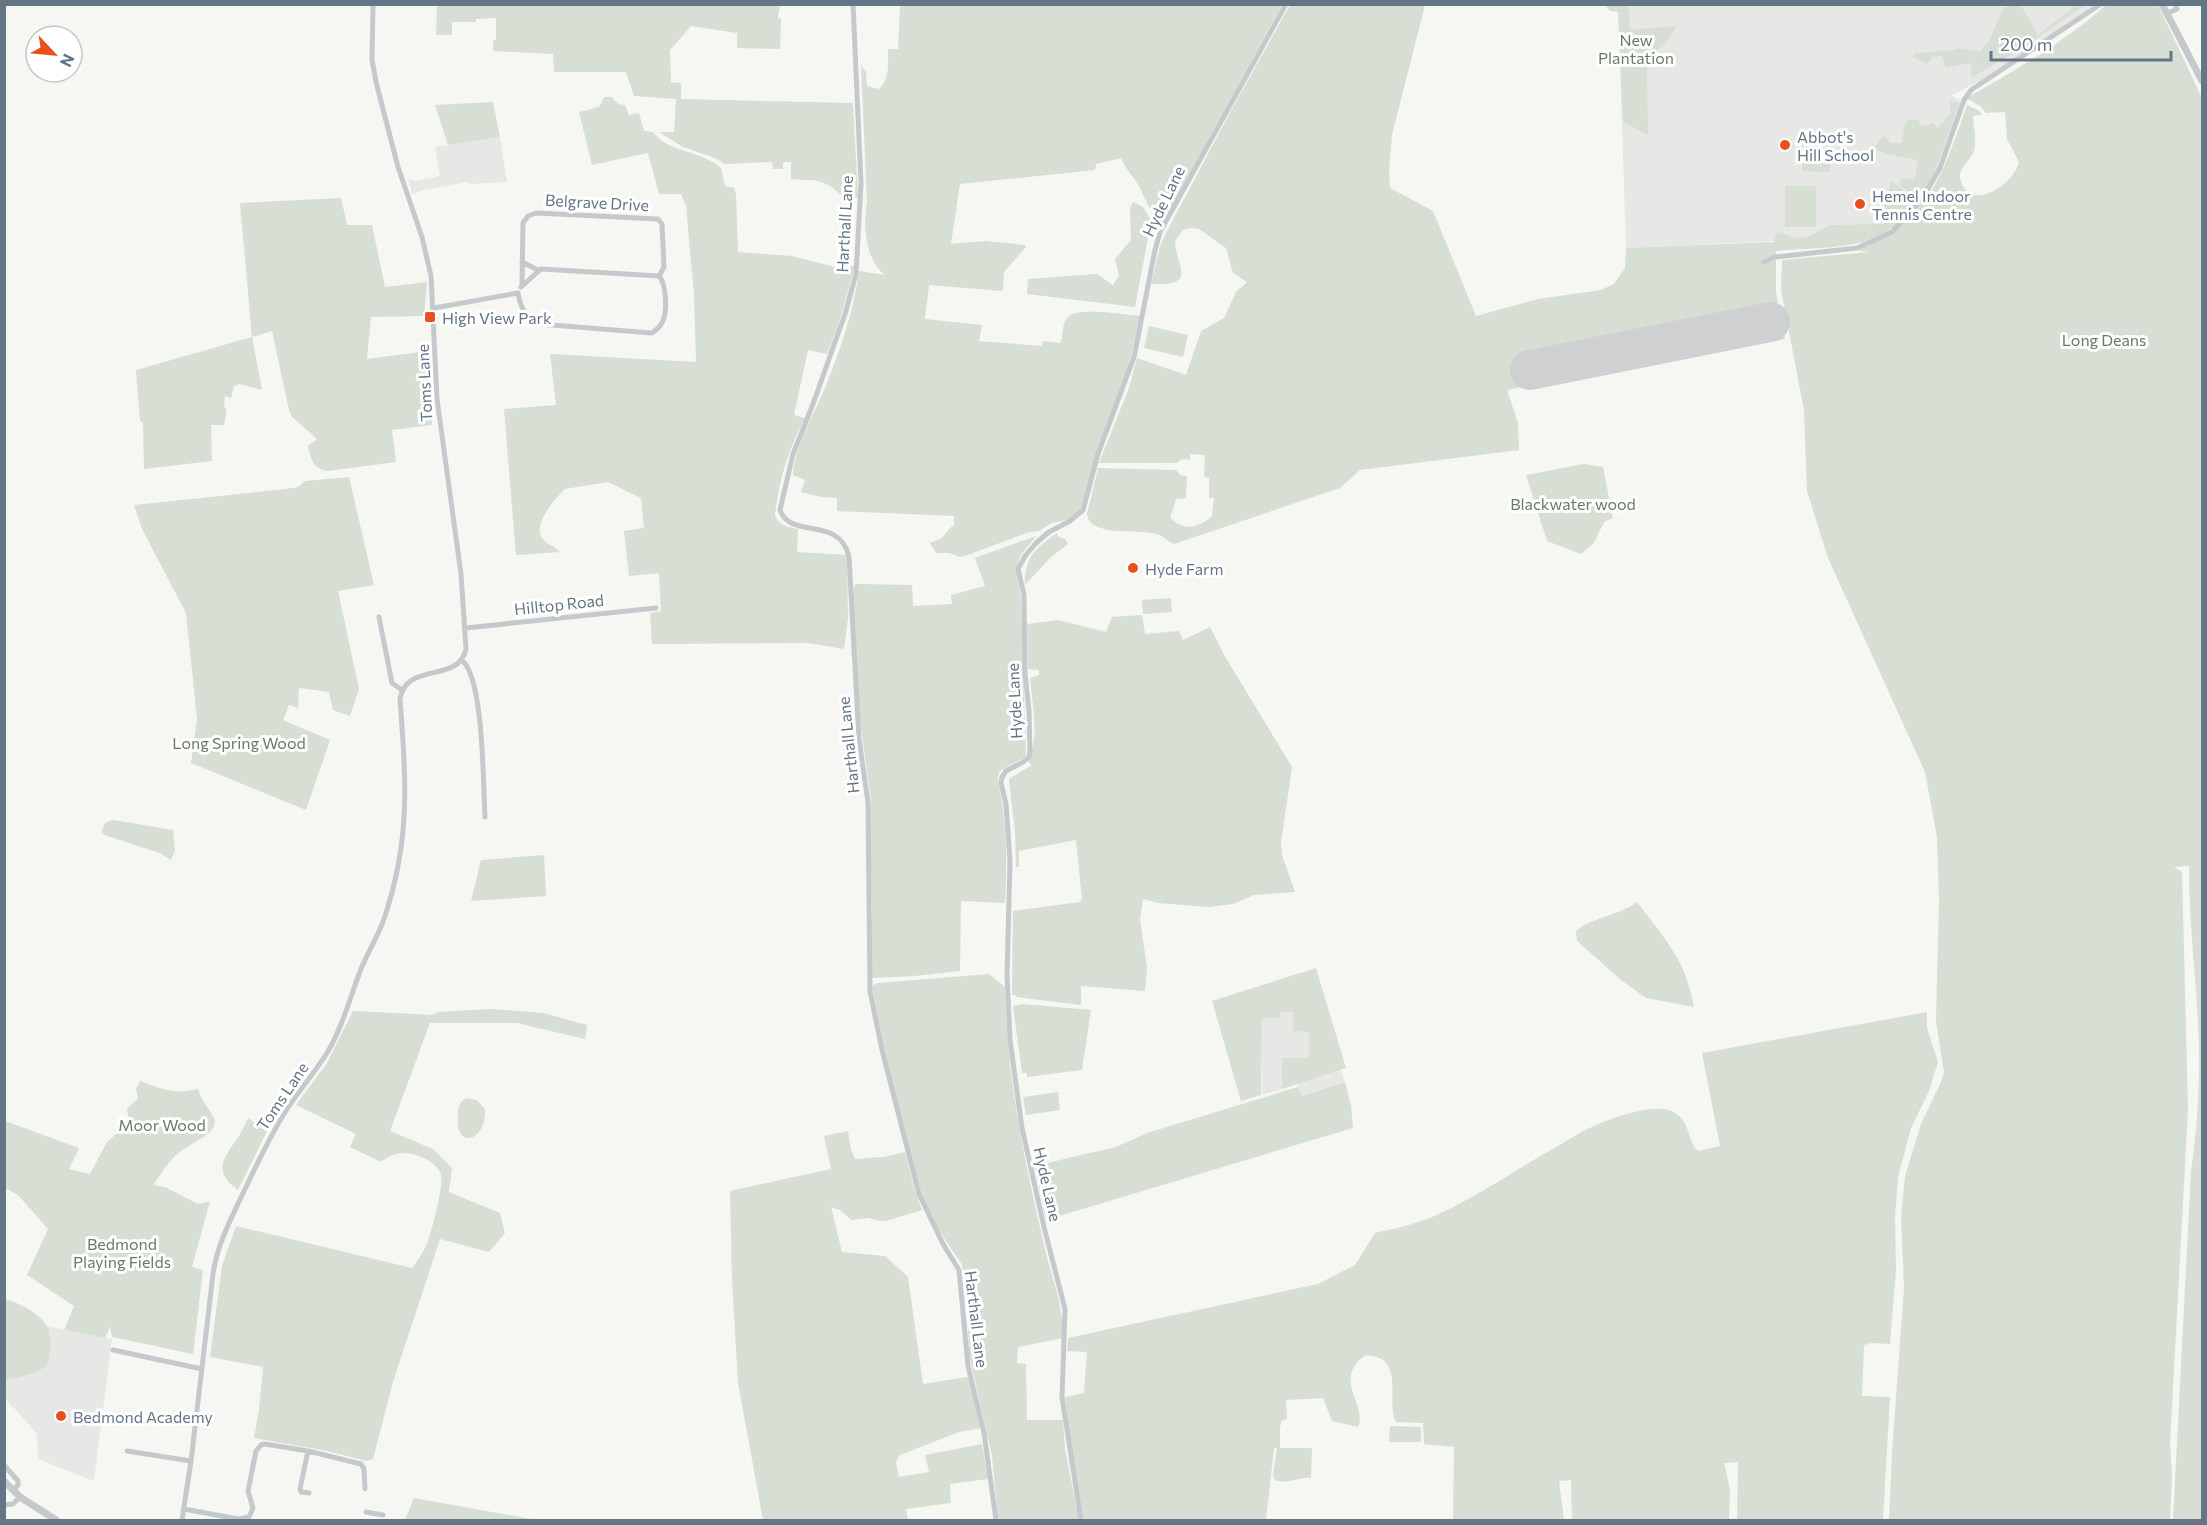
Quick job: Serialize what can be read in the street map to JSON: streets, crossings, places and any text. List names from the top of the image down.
{
  "streets": {
    "street": [
      "Hyde Lane",
      "Belgrave Drive",
      "Harthall Lane",
      "Toms Lane",
      "Hilltop Road"
    ]
  },
  "crossings": [
    ["Toms Lane", "Hilltop Road"]
  ],
  "parks": [
    "New Plantation",
    "Long Deans",
    "Blackwater wood",
    "Long Spring Wood",
    "Moor Wood",
    "Bedmond Playing Fields"
  ],
  "places": {
    "other": [
      "Abbot's Hill School",
      "Hemel Indoor Tennis Centre",
      "Hyde Farm",
      "Bedmond Academy"
    ],
    "transit": ["High View Park"]
  },
  "scale_bar": "200 m",
  "north": "bottom right"
}
